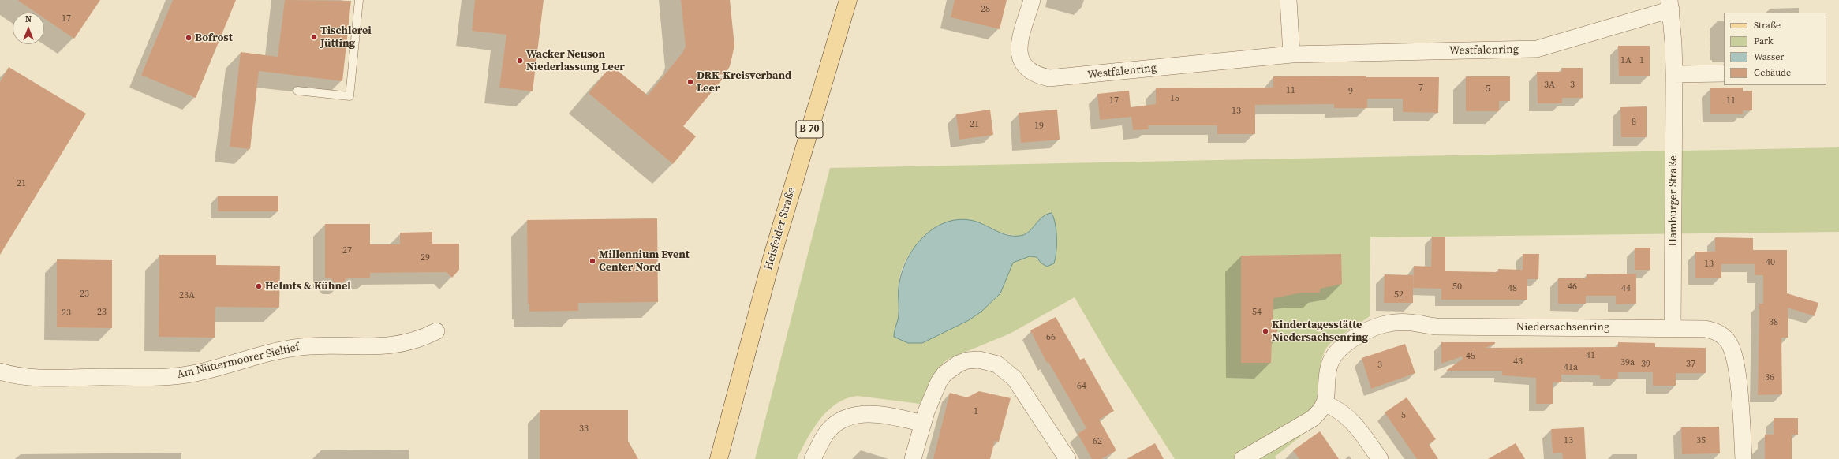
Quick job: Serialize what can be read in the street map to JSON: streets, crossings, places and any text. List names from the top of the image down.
{
  "streets": {
    "main road": ["B 70", "Heisfelder Straße"],
    "street": [
      "Westfalenring",
      "Hamburger Straße",
      "Niedersachsenring",
      "Am Nüttermoorer Sieltief"
    ]
  },
  "crossings": [
    ["Westfalenring", "Hamburger Straße"],
    ["Hamburger Straße", "Niedersachsenring"]
  ],
  "places": [
    "Tischlerei Jütting",
    "Bofrost",
    "Wacker Neuson Niederlassung Leer",
    "DRK-Kreisverband Leer",
    "Millennium Event Center Nord",
    "Helmts & Kühnel",
    "Kindertagesstätte Niedersachsenring"
  ],
  "house_numbers": [
    "28",
    "17",
    "1A",
    "1",
    "3A",
    "3",
    "7",
    "5",
    "11",
    "9",
    "15",
    "17",
    "11",
    "13",
    "8",
    "21",
    "19",
    "21",
    "27",
    "29",
    "40",
    "13",
    "50",
    "46",
    "48",
    "44",
    "23",
    "52",
    "23A",
    "23",
    "54",
    "23",
    "38",
    "66",
    "41",
    "45",
    "43",
    "39a",
    "39",
    "37",
    "3",
    "41a",
    "36",
    "64",
    "1",
    "5",
    "33",
    "13",
    "35",
    "62"
  ],
  "legend": [
    "Straße",
    "Park",
    "Wasser",
    "Gebäude"
  ],
  "north": "top"
}
